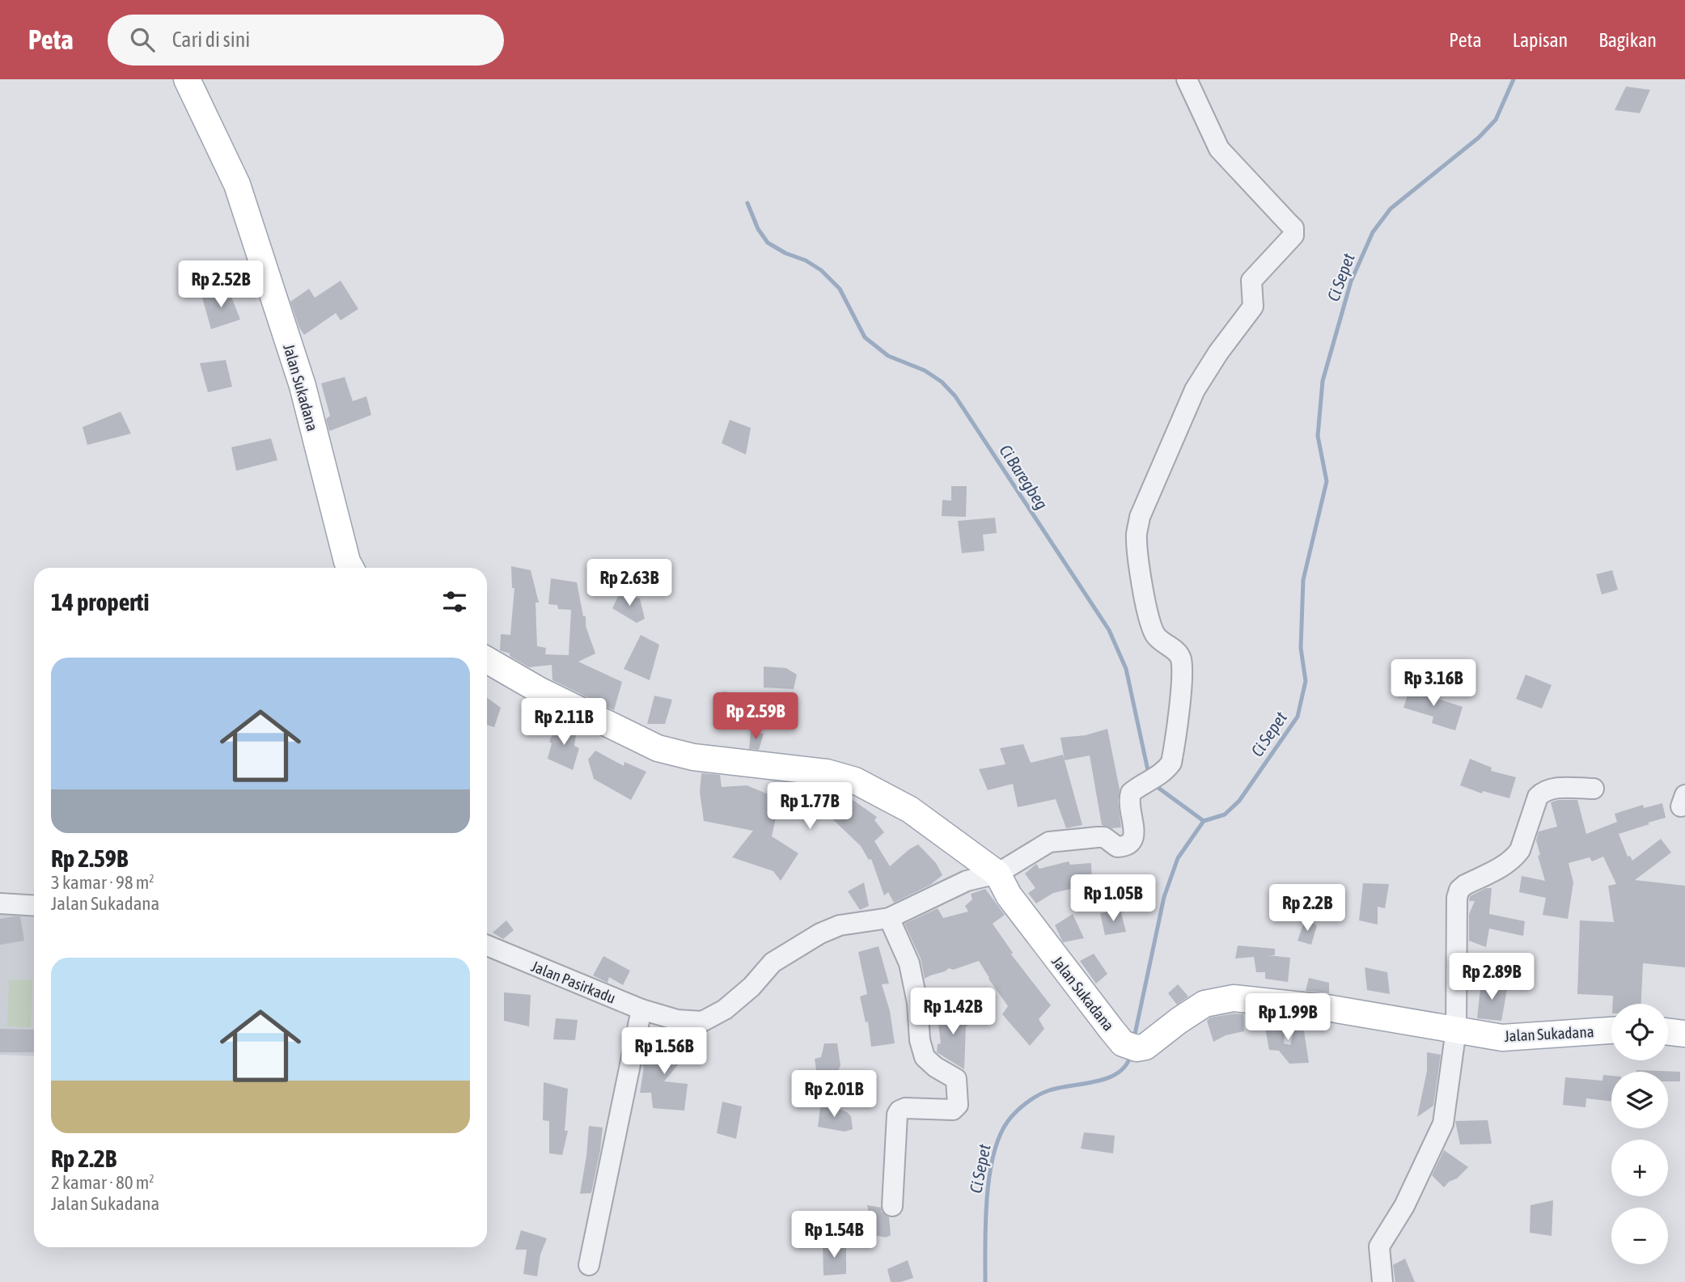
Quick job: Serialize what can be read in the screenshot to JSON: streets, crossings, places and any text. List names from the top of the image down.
{
  "streets": {
    "main road": ["Jalan Sukadana"],
    "street": ["Jalan Pasirkadu"]
  },
  "crossings": [
    ["Jalan Sukadana", "Jalan Pasirkadu"]
  ],
  "water": ["Ci Sepet", "Ci Baregbeg"],
  "page": {
    "header": "Peta",
    "search": "Cari di sini",
    "nav": ["Peta", "Lapisan", "Bagikan"],
    "price": [
      "Rp 2.52B",
      "Rp 2.63B",
      "Rp 3.16B",
      "Rp 2.59B",
      "Rp 2.11B",
      "Rp 1.77B",
      "Rp 1.05B",
      "Rp 2.2B",
      "Rp 2.89B",
      "Rp 1.42B",
      "Rp 1.99B",
      "Rp 1.56B",
      "Rp 2.01B",
      "Rp 1.54B"
    ],
    "heading": "14 properti",
    "list": [
      {
        "name": "Rp 2.59B",
        "note": "3 kamar · 98 m² · Jalan Sukadana"
      },
      {
        "name": "Rp 2.2B",
        "note": "2 kamar · 80 m² · Jalan Sukadana"
      }
    ],
    "map_buttons": ["+", "−"]
  }
}
